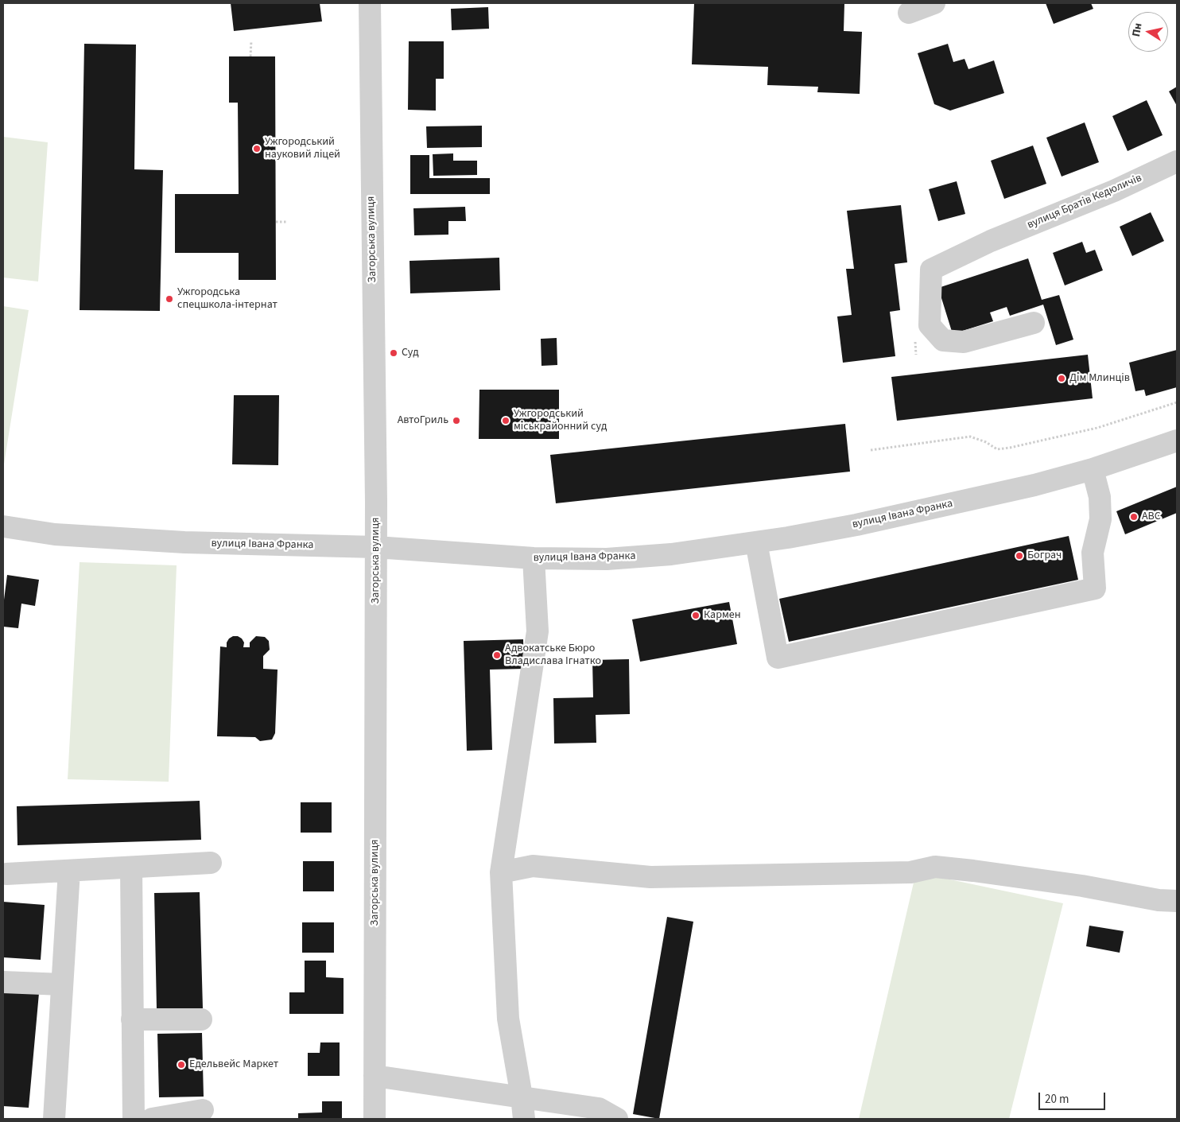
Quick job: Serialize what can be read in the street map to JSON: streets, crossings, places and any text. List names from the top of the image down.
{
  "streets": {
    "street": ["вулиця Братів Кедюличів", "Загорська вулиця", "вулиця Івана Франка"]
  },
  "crossings": [
    ["Загорська вулиця", "вулиця Івана Франка"]
  ],
  "places": [
    "Ужгородський науковий ліцей",
    "Ужгородська спецшкола-інтернат",
    "Суд",
    "Дім Млинців",
    "АвтоГриль",
    "Ужгородський міськрайонний суд",
    "ABC",
    "Бограч",
    "Кармен",
    "Адвокатське Бюро Владислава Ігнатко",
    "Едельвейс Маркет"
  ],
  "scale_bar": "20 m",
  "north": "left"
}
